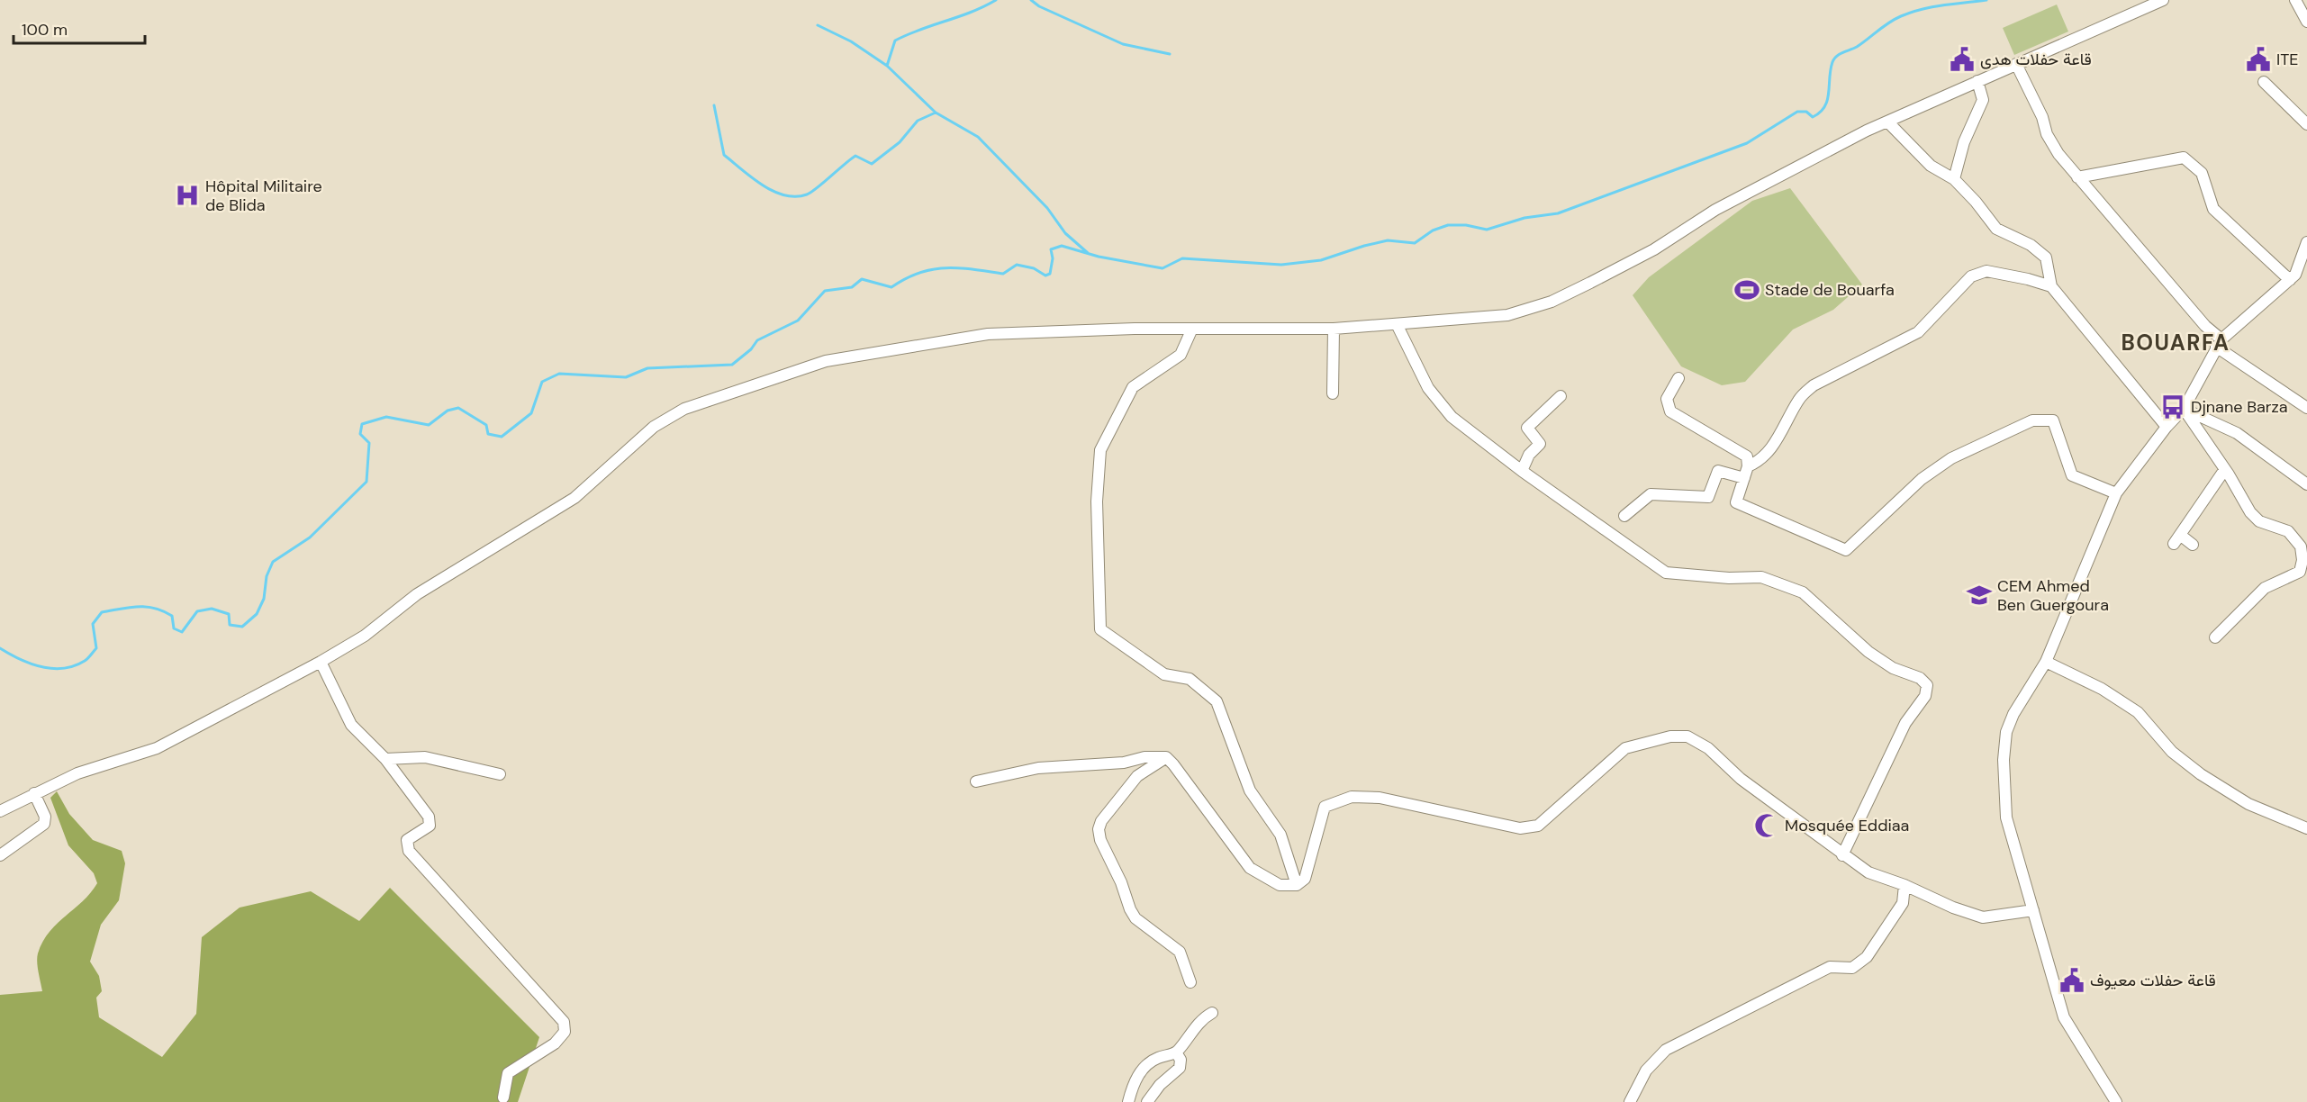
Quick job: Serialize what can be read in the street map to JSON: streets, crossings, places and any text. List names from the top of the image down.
{
  "districts": ["BOUARFA"],
  "places": {
    "public building": ["قاعة حفلات هدى", "ITE", "قاعة حفلات معيوف"],
    "hospital": ["Hôpital Militaire de Blida"],
    "sports": ["Stade de Bouarfa"],
    "bus stop": ["Djnane Barza"],
    "school or university": ["CEM Ahmed Ben Guergoura"],
    "mosque": ["Mosquée Eddiaa"]
  },
  "scale_bar": "100 m"
}
